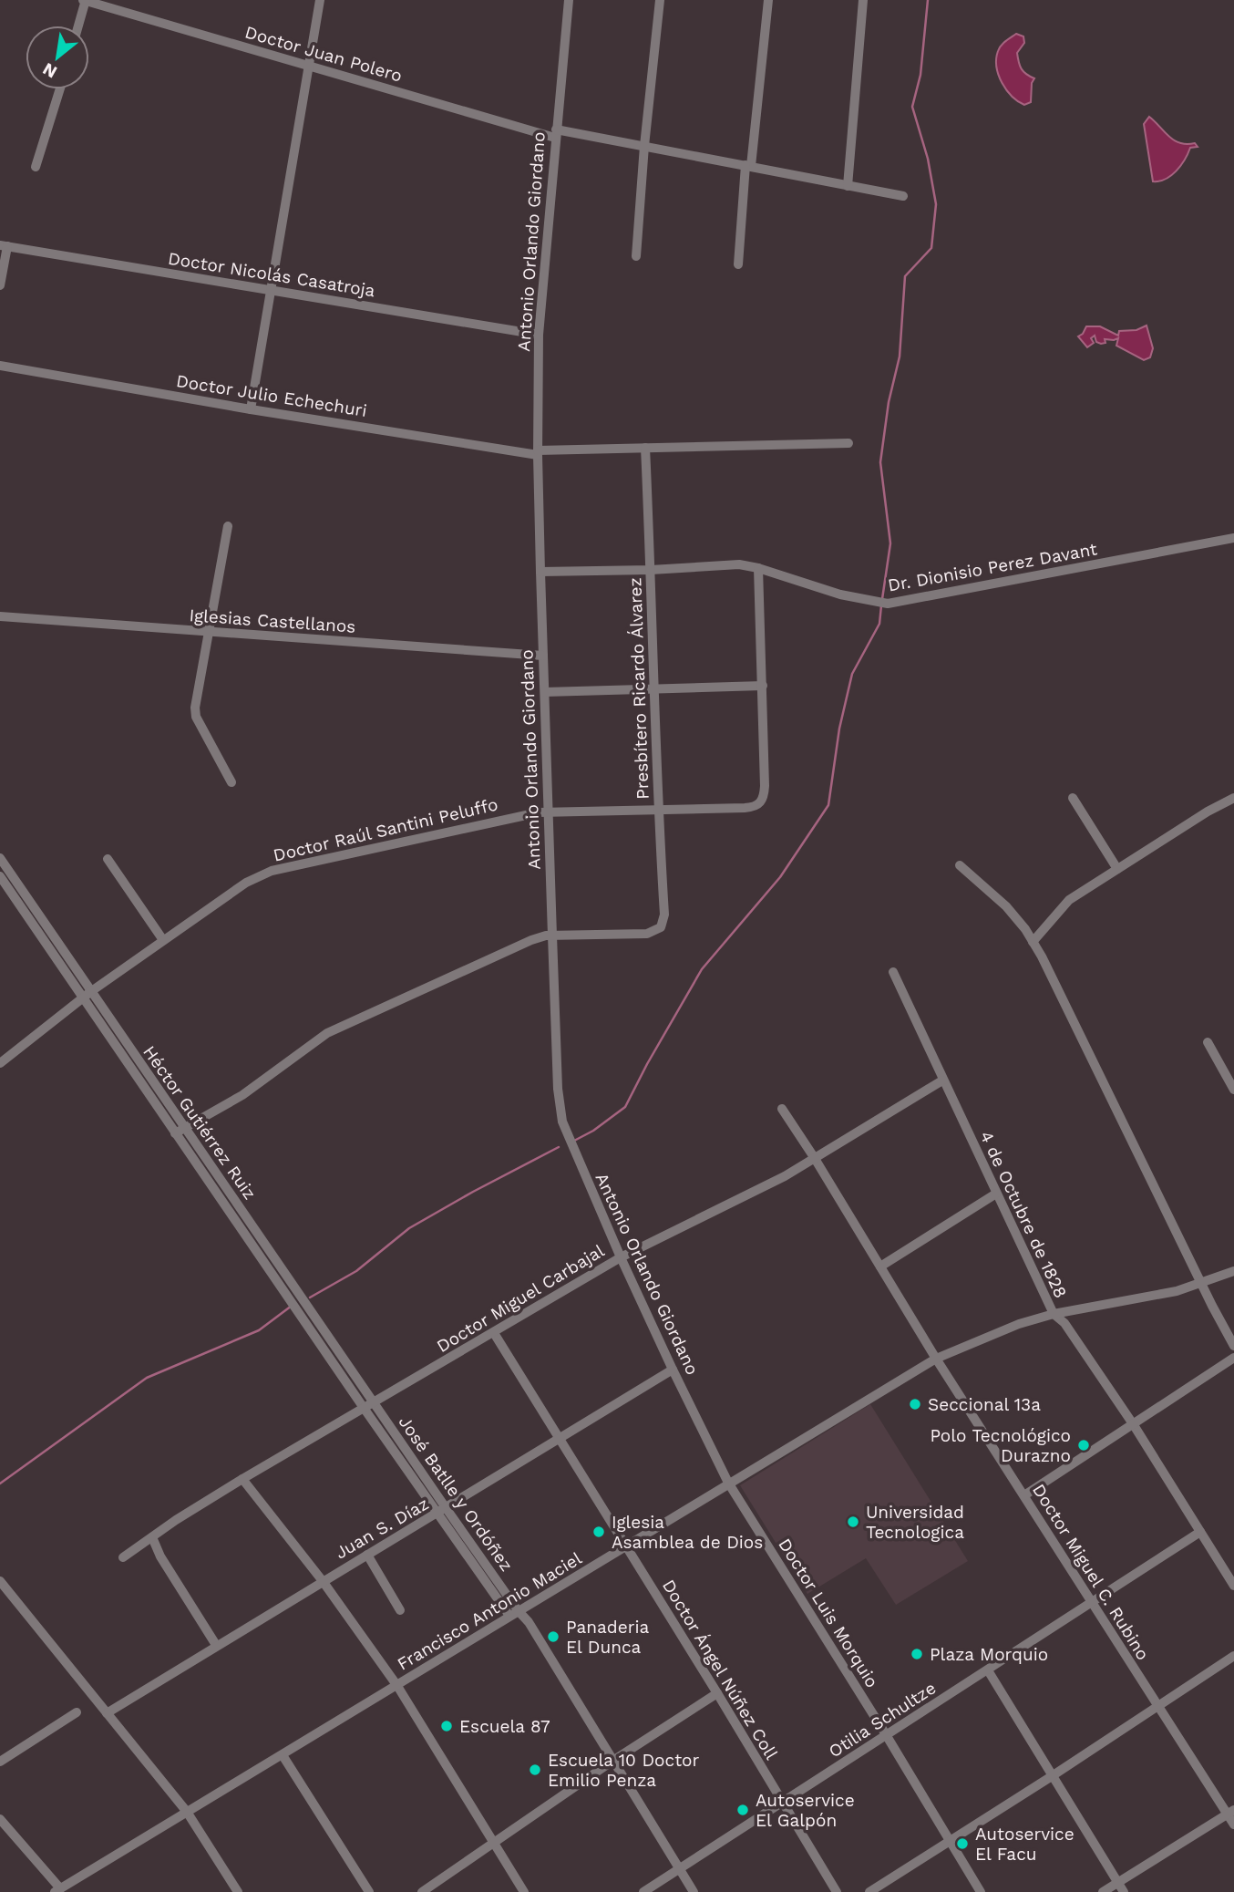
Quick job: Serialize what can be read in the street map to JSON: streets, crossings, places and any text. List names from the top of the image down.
{
  "streets": {
    "street": [
      "Doctor Juan Polero",
      "Antonio Orlando Giordano",
      "Doctor Nicolás Casatroja",
      "Doctor Julio Echechuri",
      "Dr. Dionisio Perez Davant",
      "Iglesias Castellanos",
      "Presbítero Ricardo Álvarez",
      "Doctor Raúl Santini Peluffo",
      "Héctor Gutiérrez Ruiz",
      "4 de Octubre de 1828",
      "Doctor Miguel Carbajal",
      "José Batlle y Ordóñez",
      "Juan S. Díaz",
      "Doctor Miguel C. Rubino",
      "Francisco Antonio Maciel",
      "Doctor Luis Morquio",
      "Doctor Ángel Núñez Coll",
      "Otilia Schultze"
    ]
  },
  "crossings": [
    ["Doctor Juan Polero", "Antonio Orlando Giordano"],
    ["Antonio Orlando Giordano", "Doctor Nicolás Casatroja"],
    ["Antonio Orlando Giordano", "Doctor Julio Echechuri"],
    ["Antonio Orlando Giordano", "Dr. Dionisio Perez Davant"],
    ["Antonio Orlando Giordano", "Iglesias Castellanos"],
    ["Antonio Orlando Giordano", "Presbítero Ricardo Álvarez"],
    ["Antonio Orlando Giordano", "Doctor Raúl Santini Peluffo"],
    ["Antonio Orlando Giordano", "Doctor Miguel Carbajal"],
    ["Antonio Orlando Giordano", "Juan S. Díaz"],
    ["Antonio Orlando Giordano", "Francisco Antonio Maciel"],
    ["Antonio Orlando Giordano", "Doctor Luis Morquio"],
    ["Doctor Julio Echechuri", "Presbítero Ricardo Álvarez"],
    ["Dr. Dionisio Perez Davant", "Presbítero Ricardo Álvarez"],
    ["Presbítero Ricardo Álvarez", "Doctor Raúl Santini Peluffo"],
    ["Doctor Raúl Santini Peluffo", "Héctor Gutiérrez Ruiz"],
    ["Héctor Gutiérrez Ruiz", "Doctor Miguel Carbajal"],
    ["Héctor Gutiérrez Ruiz", "José Batlle y Ordóñez"],
    ["4 de Octubre de 1828", "Doctor Miguel Carbajal"],
    ["4 de Octubre de 1828", "Francisco Antonio Maciel"],
    ["4 de Octubre de 1828", "Otilia Schultze"],
    ["Doctor Miguel Carbajal", "José Batlle y Ordóñez"],
    ["Doctor Miguel Carbajal", "Doctor Miguel C. Rubino"],
    ["Doctor Miguel Carbajal", "Doctor Ángel Núñez Coll"],
    ["José Batlle y Ordóñez", "Juan S. Díaz"],
    ["José Batlle y Ordóñez", "Francisco Antonio Maciel"],
    ["José Batlle y Ordóñez", "Otilia Schultze"],
    ["Juan S. Díaz", "Doctor Ángel Núñez Coll"],
    ["Doctor Miguel C. Rubino", "Francisco Antonio Maciel"],
    ["Doctor Miguel C. Rubino", "Otilia Schultze"],
    ["Francisco Antonio Maciel", "Doctor Luis Morquio"],
    ["Francisco Antonio Maciel", "Doctor Ángel Núñez Coll"],
    ["Doctor Luis Morquio", "Otilia Schultze"],
    ["Doctor Ángel Núñez Coll", "Otilia Schultze"]
  ],
  "places": [
    "Seccional 13a",
    "Polo Tecnológico Durazno",
    "Universidad Tecnologica",
    "Iglesia Asamblea de Dios",
    "Panaderia El Dunca",
    "Plaza Morquio",
    "Escuela 87",
    "Escuela 10 Doctor Emilio Penza",
    "Autoservice El Galpón",
    "Autoservice El Facu"
  ],
  "north": "bottom left"
}
